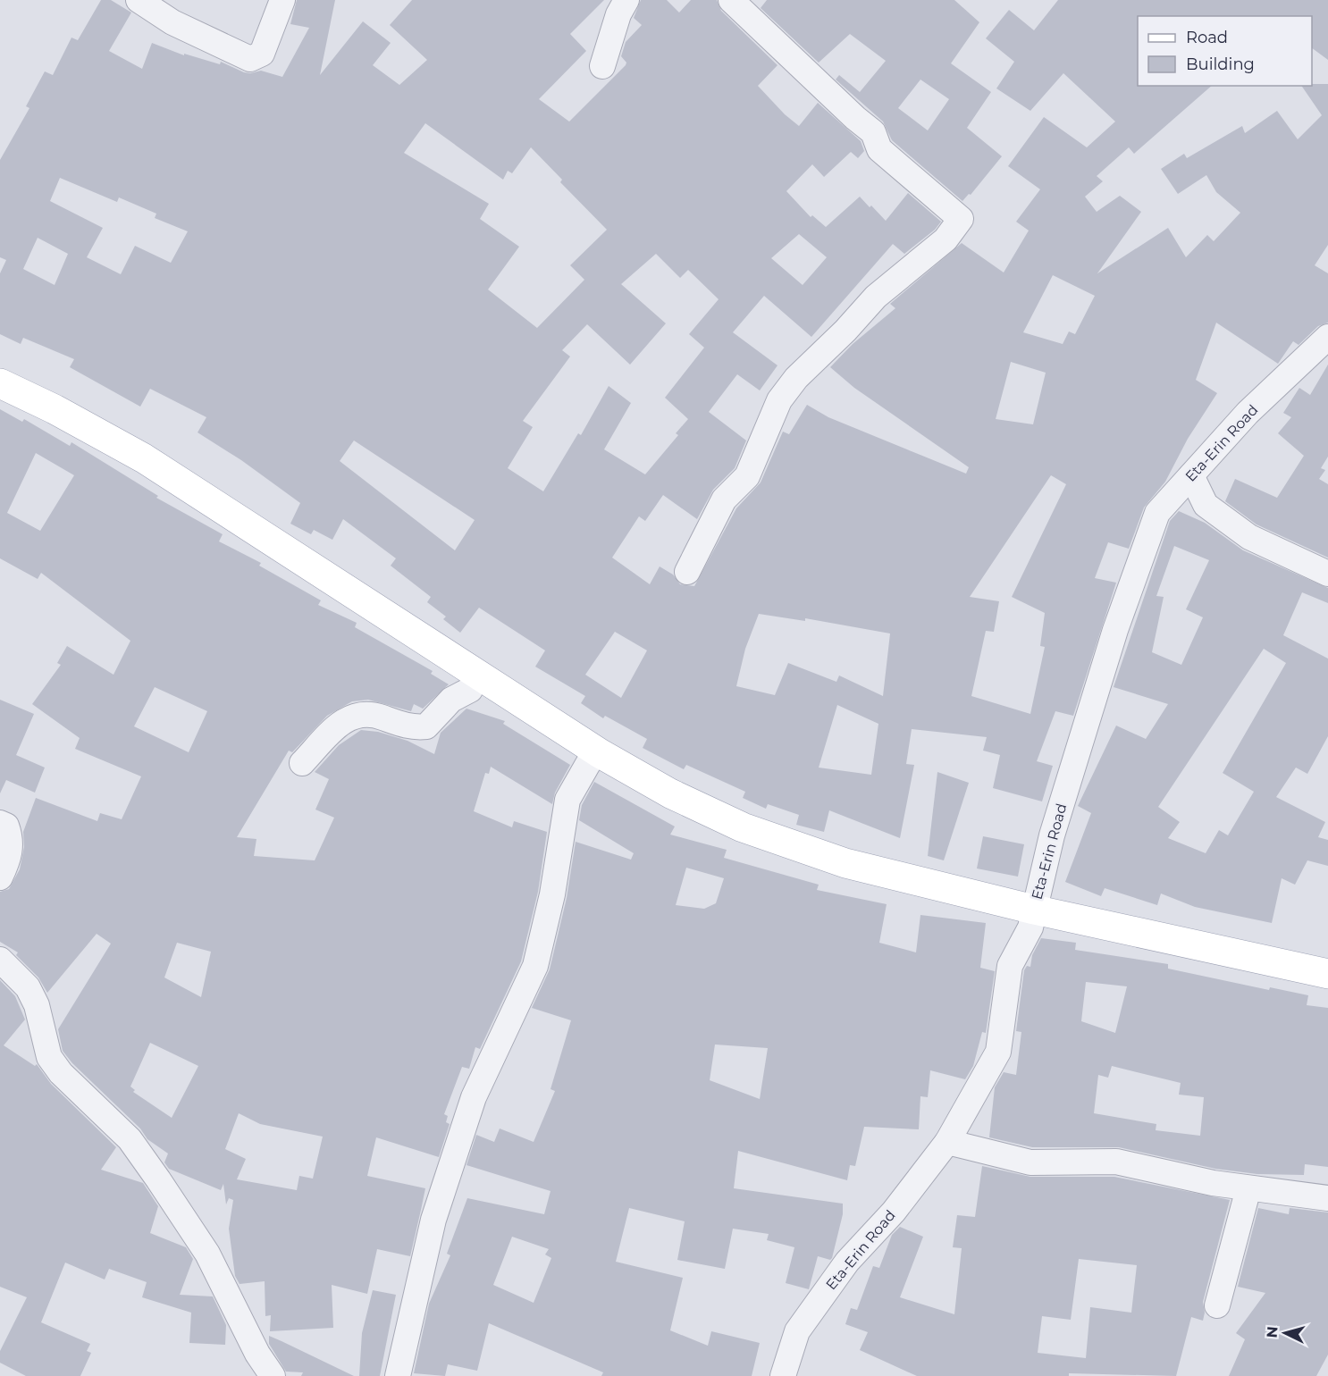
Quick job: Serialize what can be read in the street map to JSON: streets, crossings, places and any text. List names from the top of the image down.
{
  "streets": {
    "street": ["Eta-Erin Road"]
  },
  "legend": ["Road", "Building"],
  "north": "left"
}
